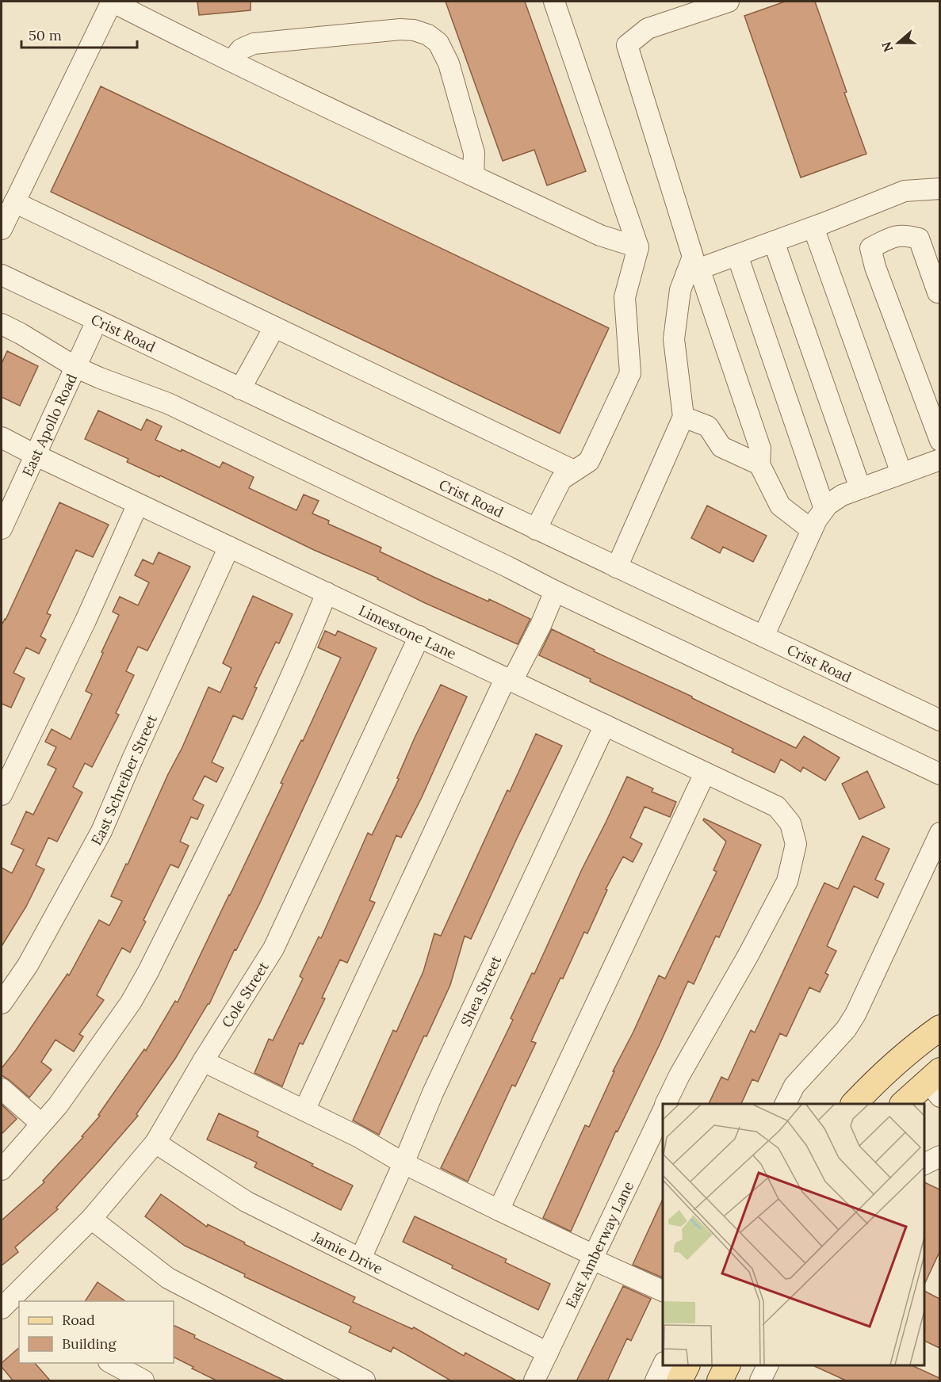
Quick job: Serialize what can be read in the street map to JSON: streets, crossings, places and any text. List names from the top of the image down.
{
  "streets": {
    "street": [
      "Crist Road",
      "East Apollo Road",
      "Limestone Lane",
      "East Schreiber Street",
      "Shea Street",
      "Cole Street",
      "East Amberway Lane",
      "Jamie Drive"
    ]
  },
  "crossings": [
    ["Crist Road", "East Apollo Road"],
    ["East Apollo Road", "Limestone Lane"],
    ["Limestone Lane", "East Schreiber Street"],
    ["Limestone Lane", "Shea Street"],
    ["Limestone Lane", "Cole Street"],
    ["Limestone Lane", "East Amberway Lane"],
    ["Shea Street", "Jamie Drive"],
    ["Cole Street", "Jamie Drive"],
    ["East Amberway Lane", "Jamie Drive"]
  ],
  "legend": ["Road", "Building"],
  "scale_bar": "50 m",
  "north": "left"
}
